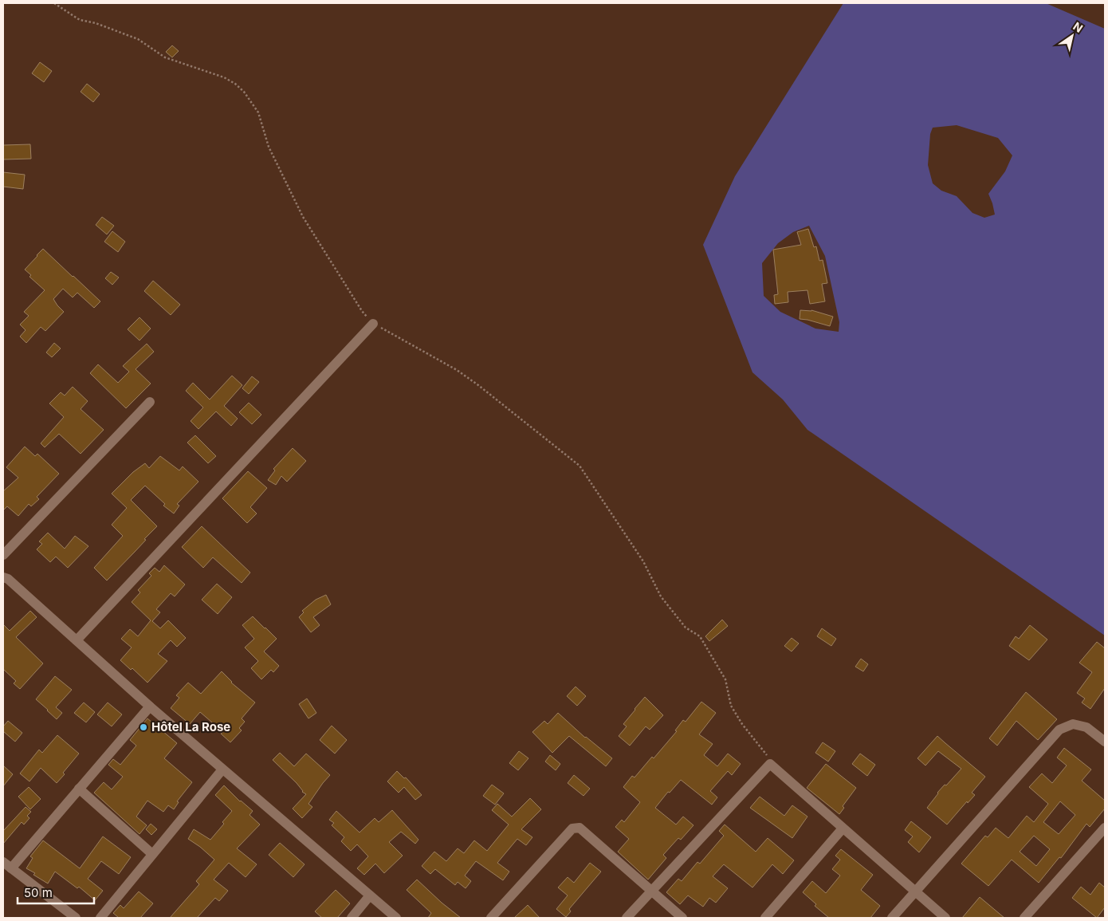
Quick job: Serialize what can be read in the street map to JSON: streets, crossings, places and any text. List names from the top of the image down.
{
  "places": ["Hôtel La Rose"],
  "scale_bar": "50 m",
  "north": "top right"
}
